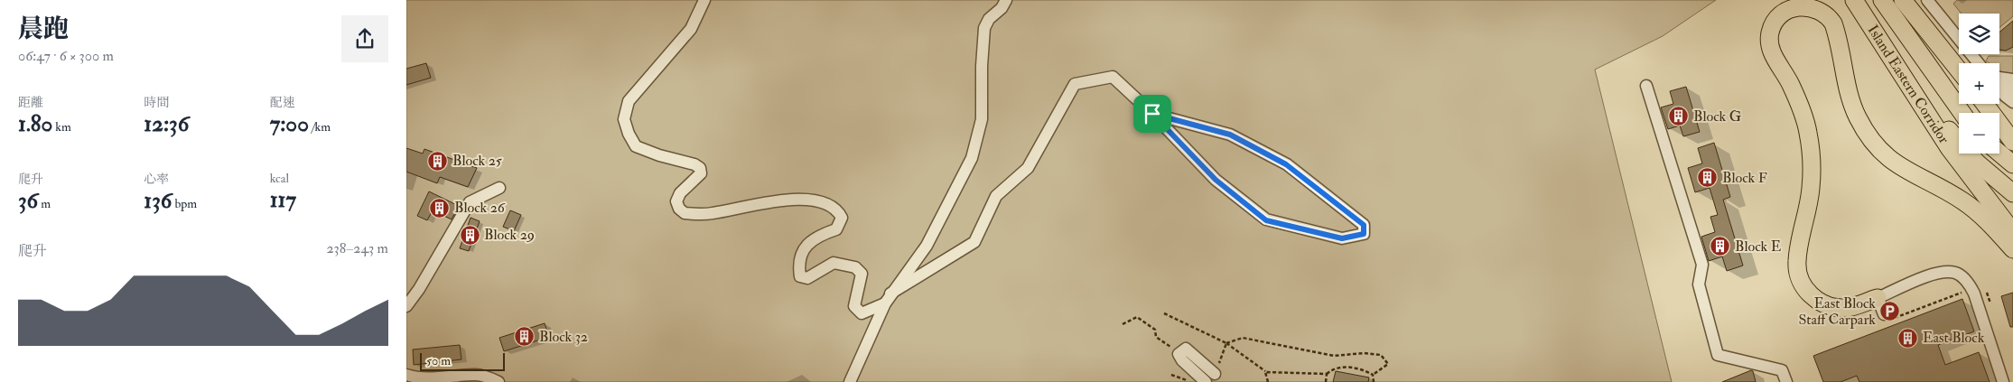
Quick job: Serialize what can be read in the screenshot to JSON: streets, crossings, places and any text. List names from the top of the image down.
{
  "streets": {
    "highway": ["Island Eastern Corridor"]
  },
  "places": {
    "building": [
      "Block G",
      "Block 25",
      "Block F",
      "Block 26",
      "Block 29",
      "Block E",
      "Block 32",
      "East Block"
    ],
    "parking": ["East Block Staff Carpark"]
  },
  "scale_bar": "50 m",
  "page": {
    "heading": ["晨跑", "06:47 · 6 × 300 m"],
    "map_buttons": ["+", "−"],
    "stats": [
      ["距離", "1.80 km"],
      ["時間", "12:36"],
      ["配速", "7:00 /km"],
      ["爬升", "36 m"],
      ["心率", "136 bpm"],
      ["kcal", "117"]
    ],
    "chart": ["爬升", "238–243 m"],
    "scale": "50 m"
  }
}
